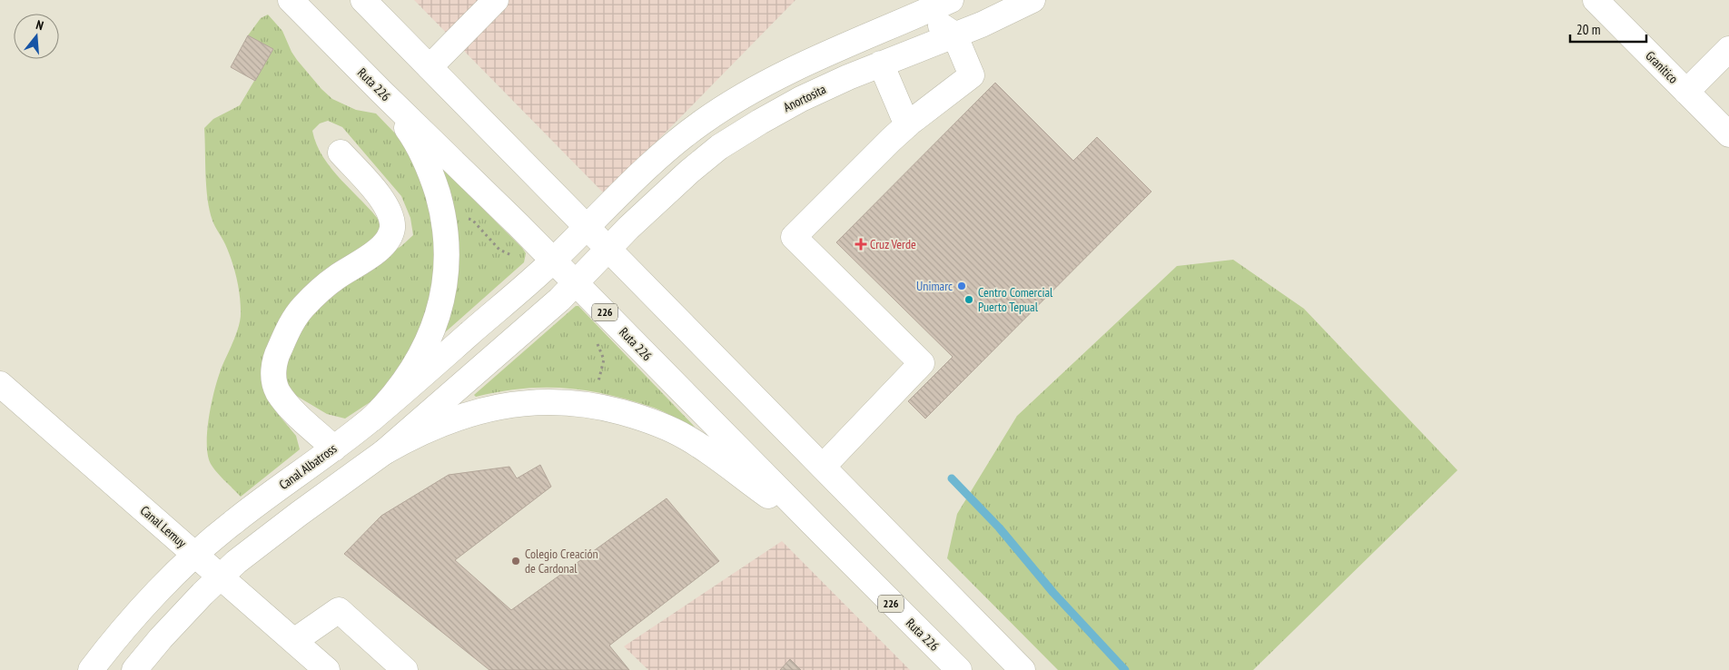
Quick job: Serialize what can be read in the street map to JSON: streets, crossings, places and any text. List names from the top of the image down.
{
  "streets": {
    "street": [
      "Granítico",
      "Ruta 226",
      "Anortosita",
      "226",
      "Canal Albatross",
      "Canal Lemuy"
    ]
  },
  "crossings": [
    ["Ruta 226", "Anortosita"],
    ["Ruta 226", "Canal Albatross"],
    ["Canal Albatross", "Canal Lemuy"]
  ],
  "places": {
    "health": ["Cruz Verde"],
    "other": ["Unimarc", "Centro Comercial Puerto Tepual", "Colegio Creación de Cardonal"]
  },
  "scale_bar": "20 m",
  "north": "top"
}
